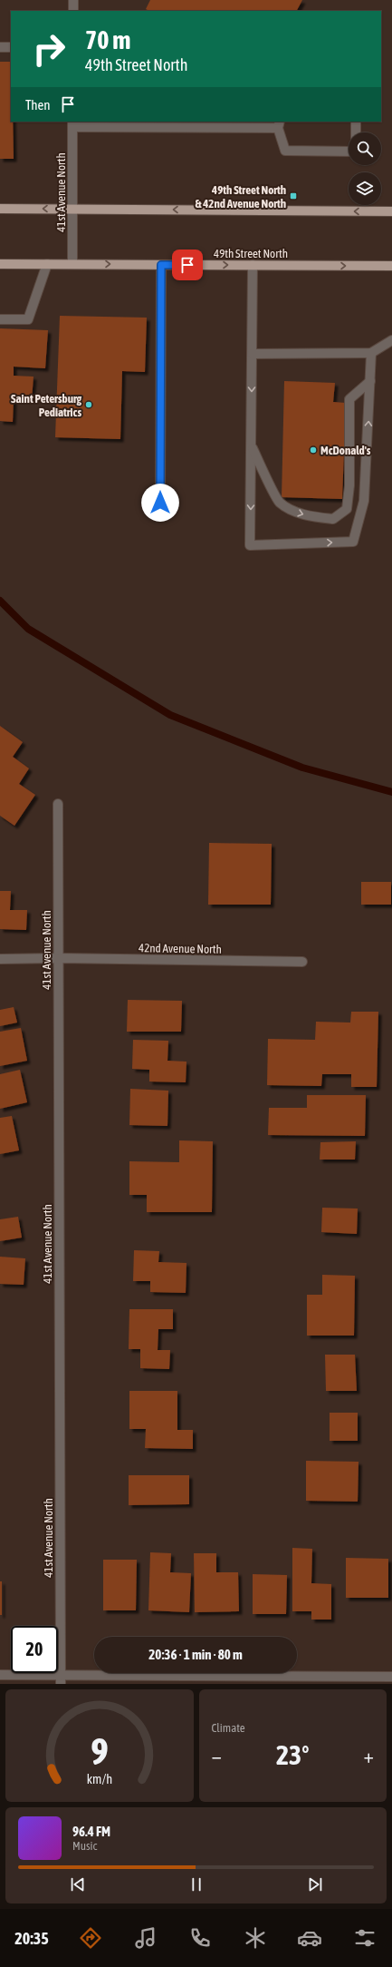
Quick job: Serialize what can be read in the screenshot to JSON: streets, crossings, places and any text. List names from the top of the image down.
{
  "streets": {
    "main road": ["49th Street North"],
    "street": ["41st Avenue North", "42nd Avenue North"]
  },
  "crossings": [
    ["41st Avenue North", "49th Street North"],
    ["41st Avenue North", "42nd Avenue North"]
  ],
  "places": {
    "transit": ["49th Street North & 42nd Avenue North"],
    "other": ["Saint Petersburg Pediatrics", "McDonald's"]
  },
  "page": {
    "turn": ["70 m", "49th Street North"],
    "then": "Then",
    "limit": "20",
    "trip": "20:36 · 1 min · 80 m",
    "tile": "Climate",
    "heat": ["−", "23°", "+"],
    "song": ["96.4 FM", "Music"],
    "tabs": "20:35",
    "gauge": ["9", "km/h"]
  }
}
